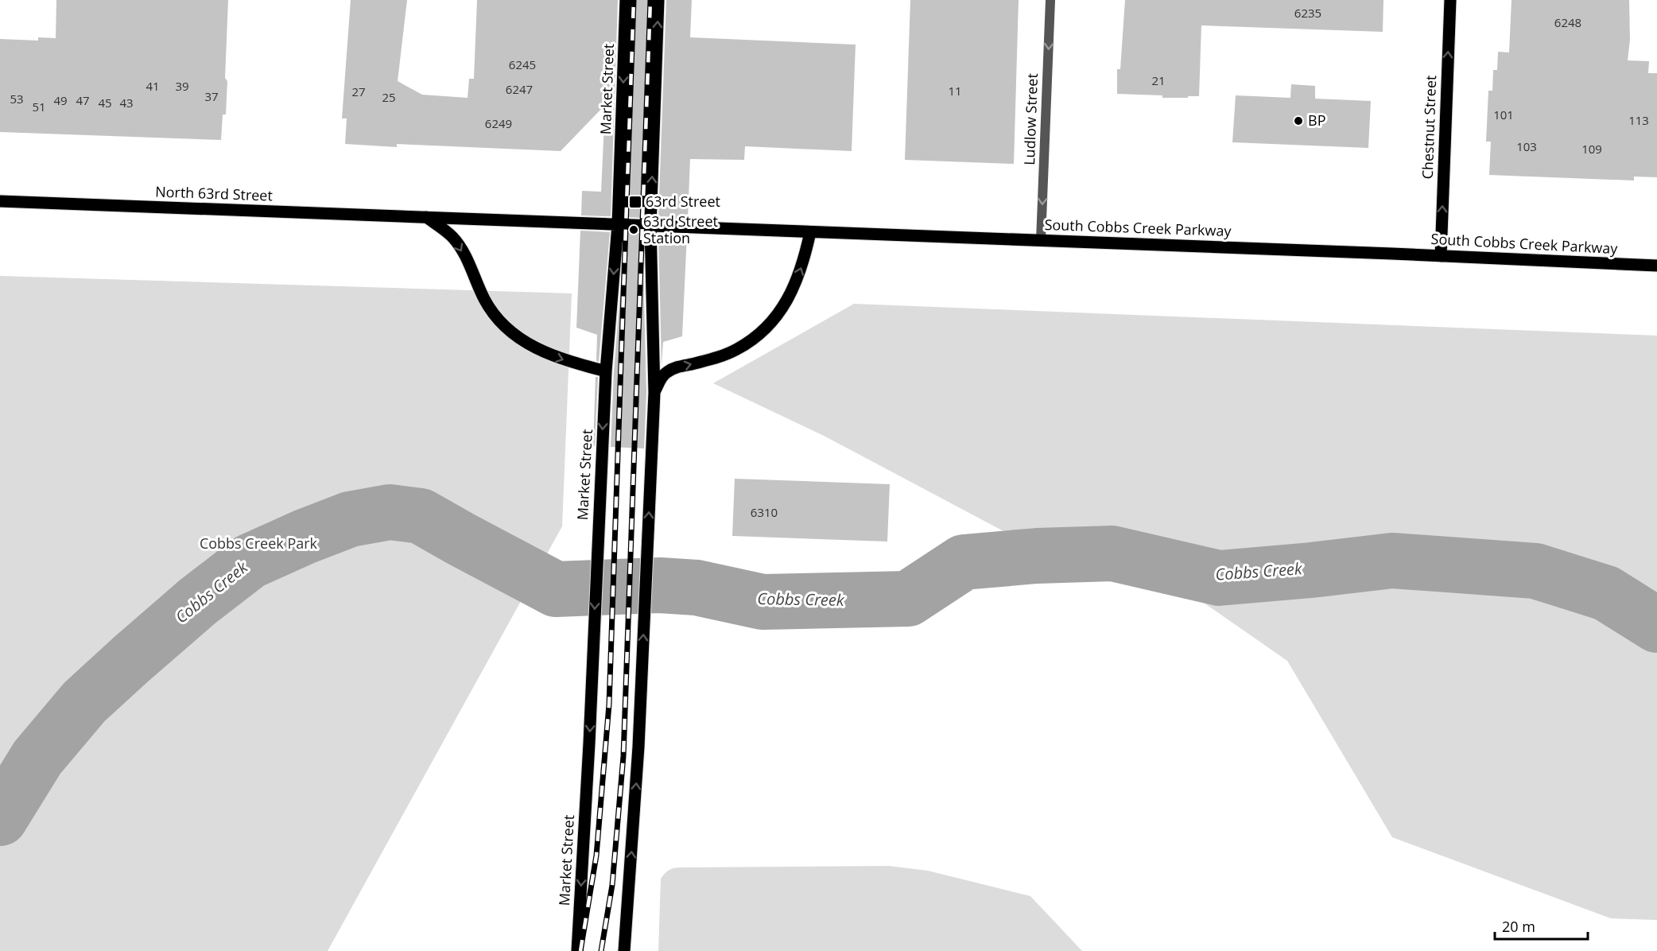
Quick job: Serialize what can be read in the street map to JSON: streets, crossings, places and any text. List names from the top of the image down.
{
  "streets": {
    "main road": [
      "Market Street",
      "Chestnut Street",
      "North 63rd Street",
      "South Cobbs Creek Parkway"
    ],
    "street": ["Ludlow Street"]
  },
  "crossings": [
    ["Market Street", "North 63rd Street"],
    ["Market Street", "South Cobbs Creek Parkway"],
    ["Ludlow Street", "South Cobbs Creek Parkway"],
    ["Chestnut Street", "South Cobbs Creek Parkway"],
    ["North 63rd Street", "South Cobbs Creek Parkway"]
  ],
  "one_way": ["Ludlow Street", "Chestnut Street"],
  "water": ["Cobbs Creek"],
  "parks": ["Cobbs Creek Park"],
  "places": {
    "other": ["BP", "63rd Street Station"],
    "transit": ["63rd Street"]
  },
  "house_numbers": [
    "6235",
    "6248",
    "6245",
    "21",
    "41",
    "39",
    "6247",
    "11",
    "27",
    "37",
    "25",
    "53",
    "49",
    "47",
    "45",
    "43",
    "51",
    "101",
    "113",
    "6249",
    "103",
    "109",
    "6310"
  ],
  "scale_bar": "20 m"
}
